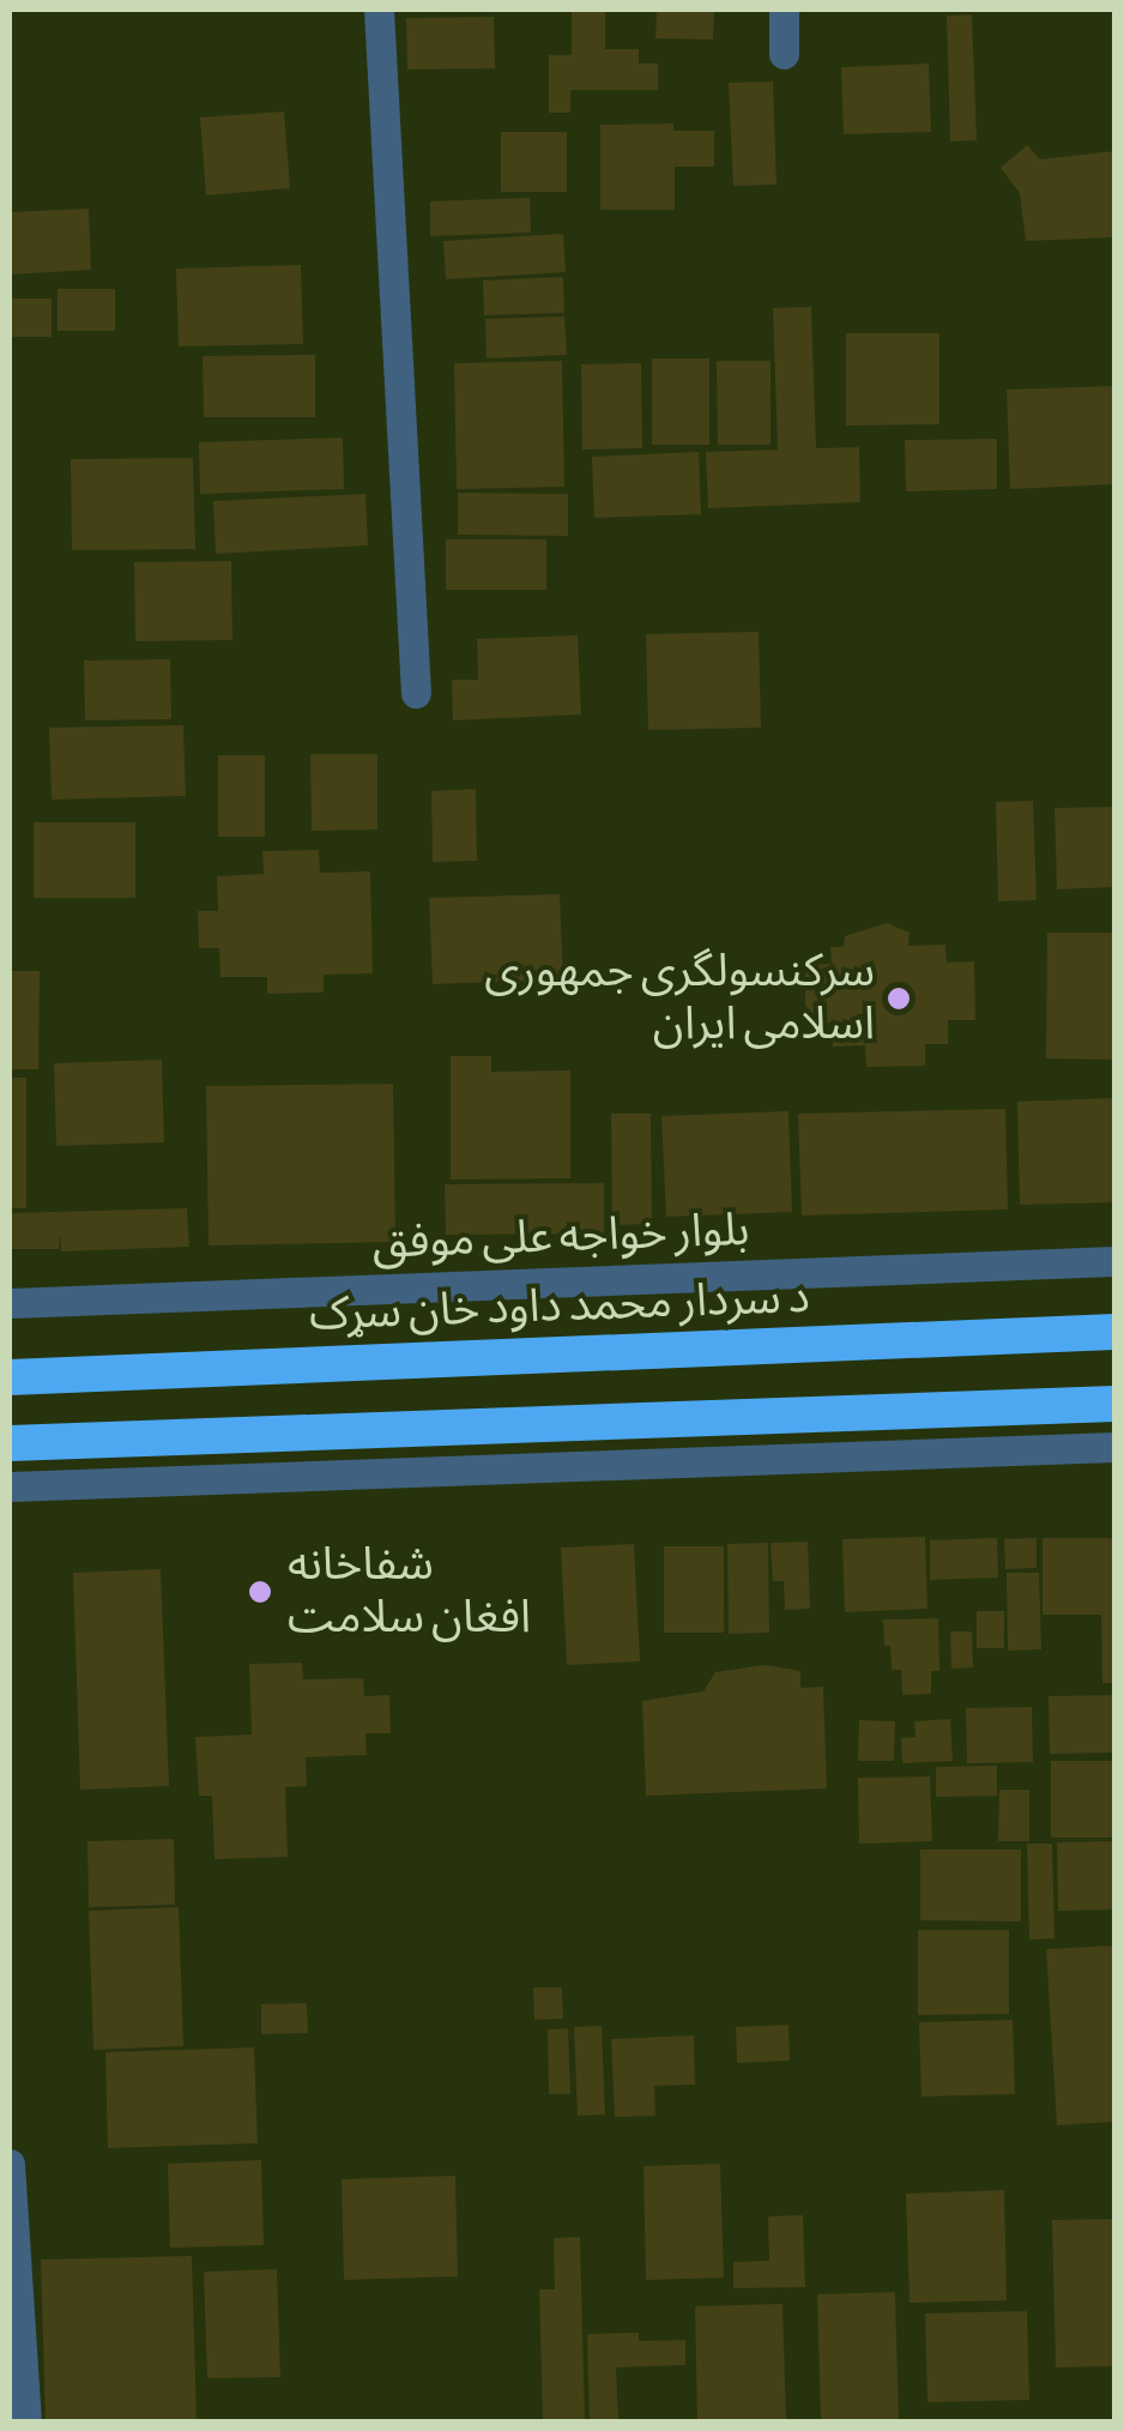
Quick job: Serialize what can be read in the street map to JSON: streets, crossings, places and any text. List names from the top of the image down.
{
  "streets": {
    "highway": ["د سردار محمد داود خان سړک"],
    "street": ["بلوار خواجه علی موفق"]
  },
  "places": ["سرکنسولگری جمهوری اسلامی ایران", "شفاخانه افغان سلامت"]
}
